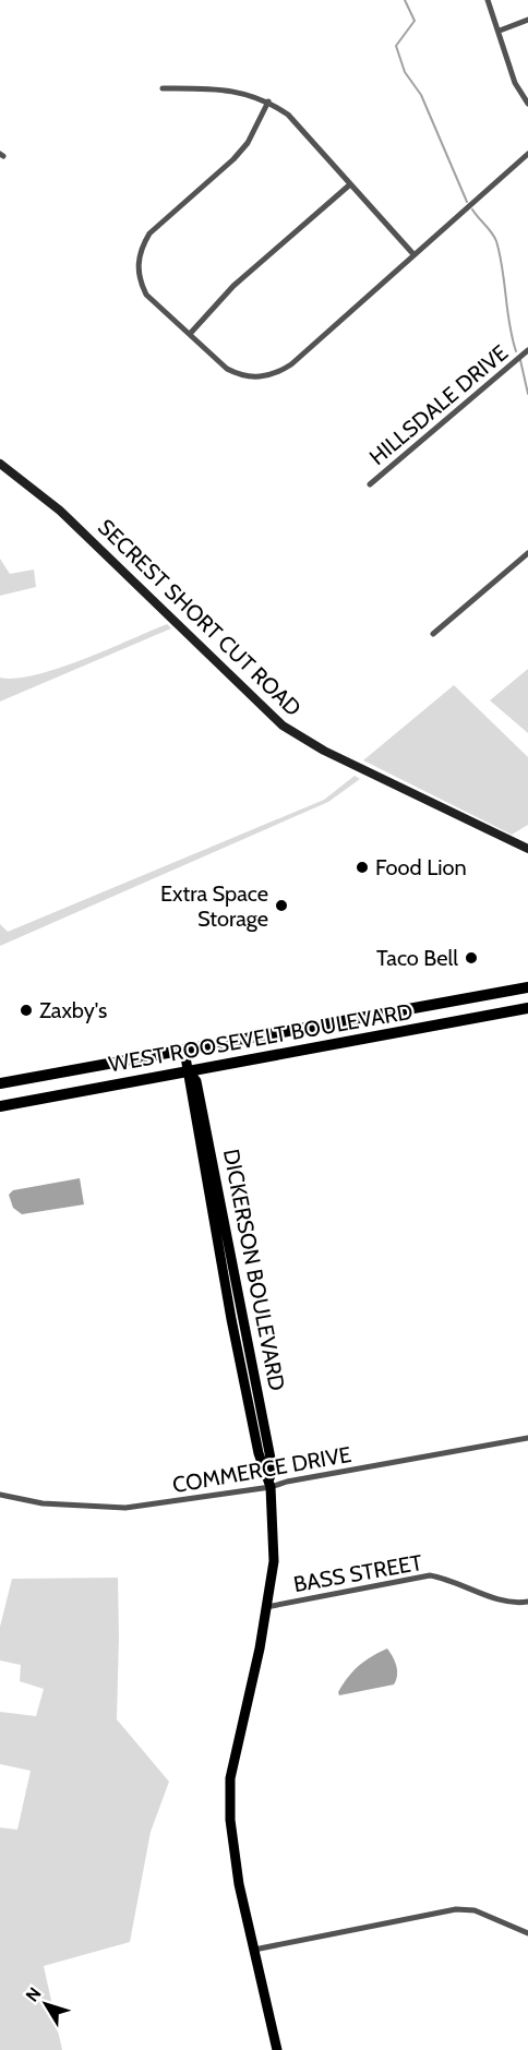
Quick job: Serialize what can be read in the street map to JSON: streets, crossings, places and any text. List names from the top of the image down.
{
  "streets": {
    "highway": ["WEST ROOSEVELT BOULEVARD"],
    "main road": ["SECREST SHORT CUT ROAD", "DICKERSON BOULEVARD"],
    "street": ["HILLSDALE DRIVE", "COMMERCE DRIVE", "BASS STREET"]
  },
  "crossings": [
    ["WEST ROOSEVELT BOULEVARD", "DICKERSON BOULEVARD"],
    ["DICKERSON BOULEVARD", "COMMERCE DRIVE"],
    ["DICKERSON BOULEVARD", "BASS STREET"]
  ],
  "places": [
    "Food Lion",
    "Extra Space Storage",
    "Taco Bell",
    "Zaxby's"
  ],
  "north": "top left"
}
